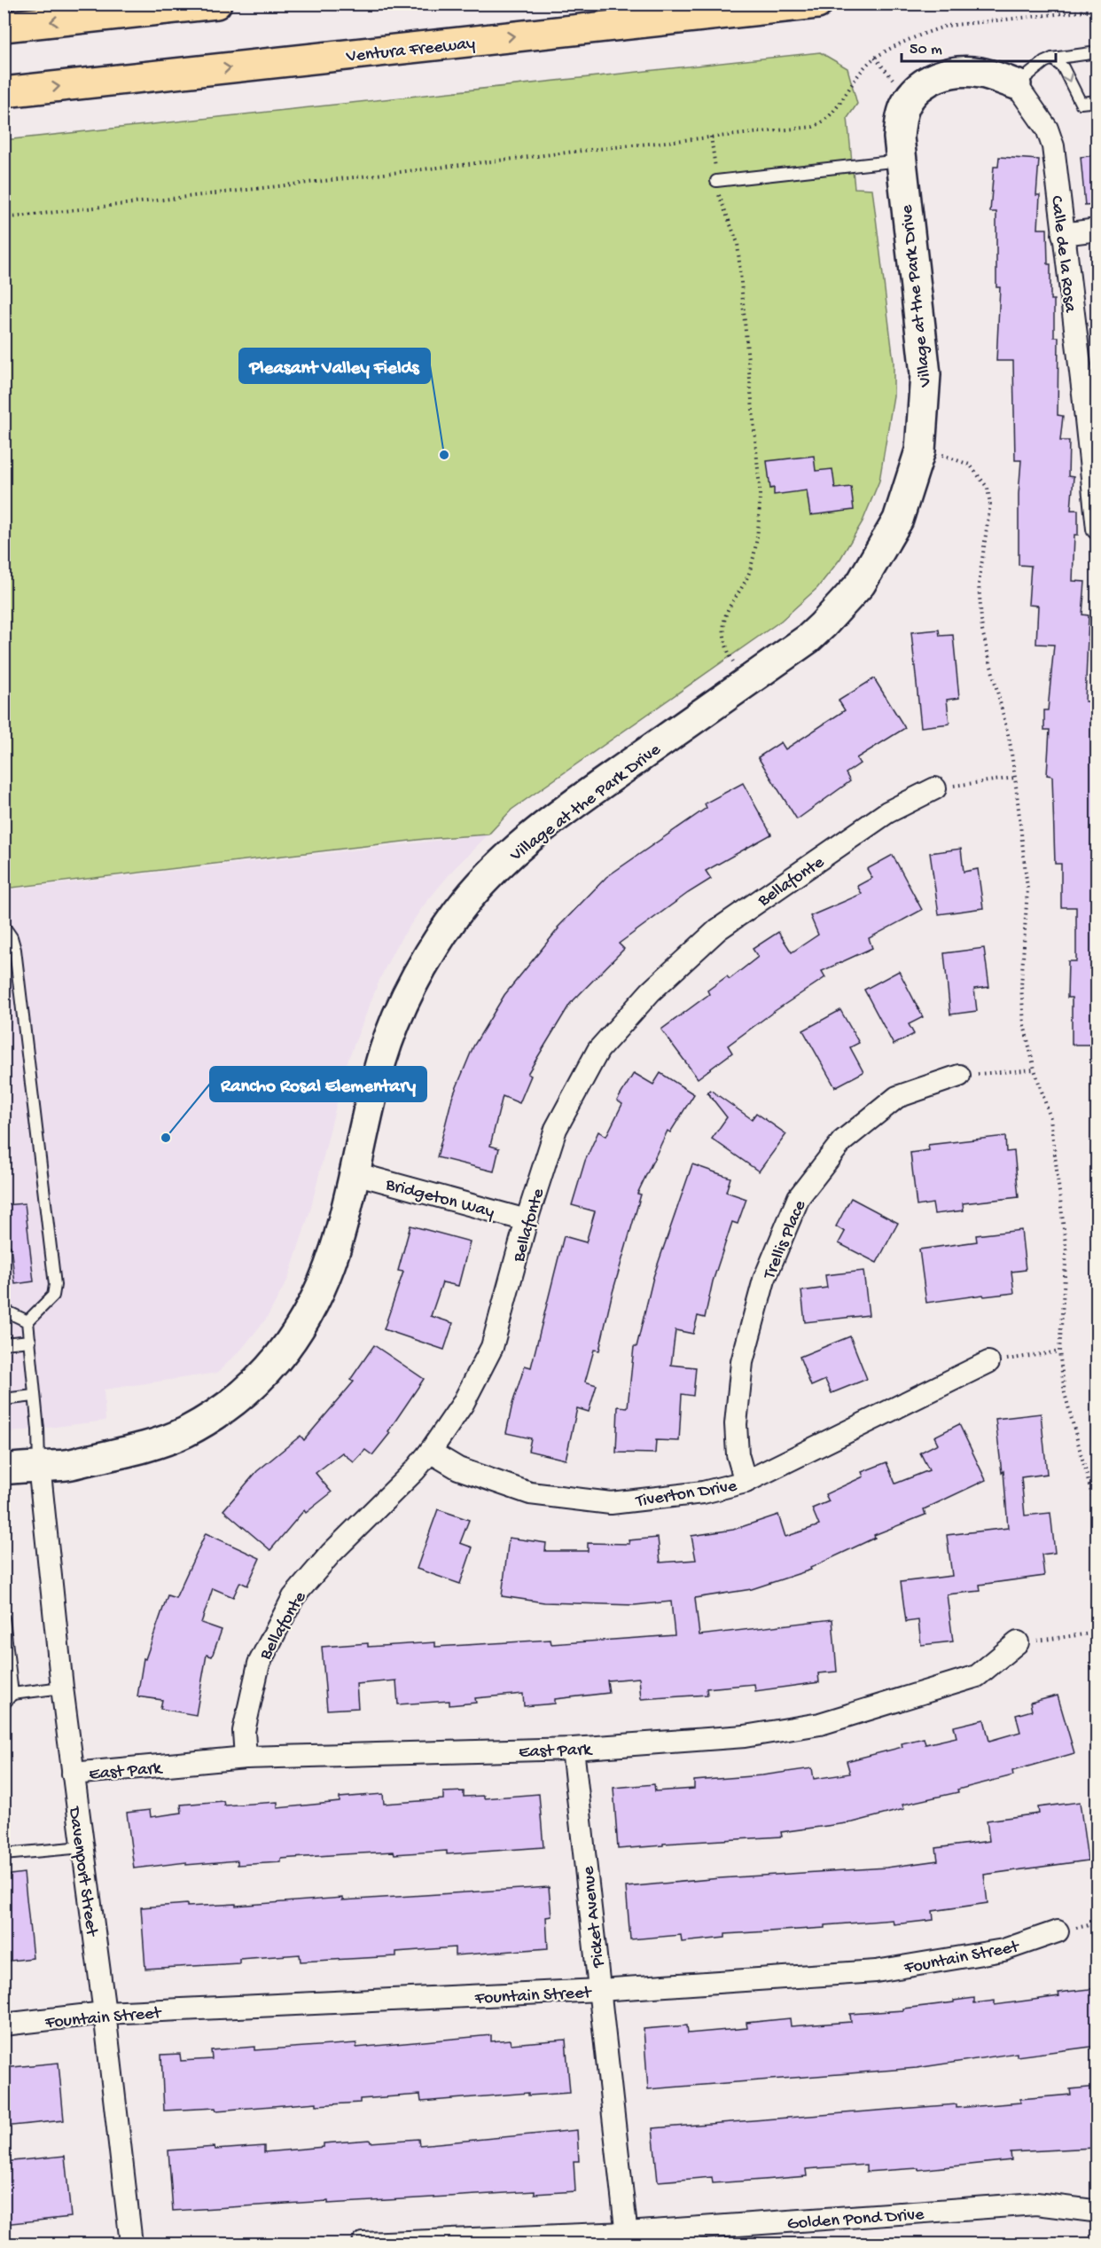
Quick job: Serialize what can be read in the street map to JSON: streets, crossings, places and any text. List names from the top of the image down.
{
  "streets": {
    "highway": ["Ventura Freeway"],
    "street": [
      "Calle de la Rosa",
      "Village at the Park Drive",
      "Bellafonte",
      "Bridgeton Way",
      "Trellis Place",
      "Tiverton Drive",
      "East Park",
      "Davenport Street",
      "Picket Avenue",
      "Fountain Street",
      "Golden Pond Drive"
    ]
  },
  "crossings": [
    ["Village at the Park Drive", "Bridgeton Way"],
    ["Village at the Park Drive", "Davenport Street"],
    ["Bellafonte", "Bridgeton Way"],
    ["Bellafonte", "Tiverton Drive"],
    ["Bellafonte", "East Park"],
    ["Trellis Place", "Tiverton Drive"],
    ["East Park", "Davenport Street"],
    ["East Park", "Picket Avenue"],
    ["Davenport Street", "Fountain Street"],
    ["Picket Avenue", "Fountain Street"],
    ["Picket Avenue", "Golden Pond Drive"]
  ],
  "one_way": ["Ventura Freeway"],
  "places": ["Pleasant Valley Fields", "Rancho Rosal Elementary"],
  "scale_bar": "50 m"
}
